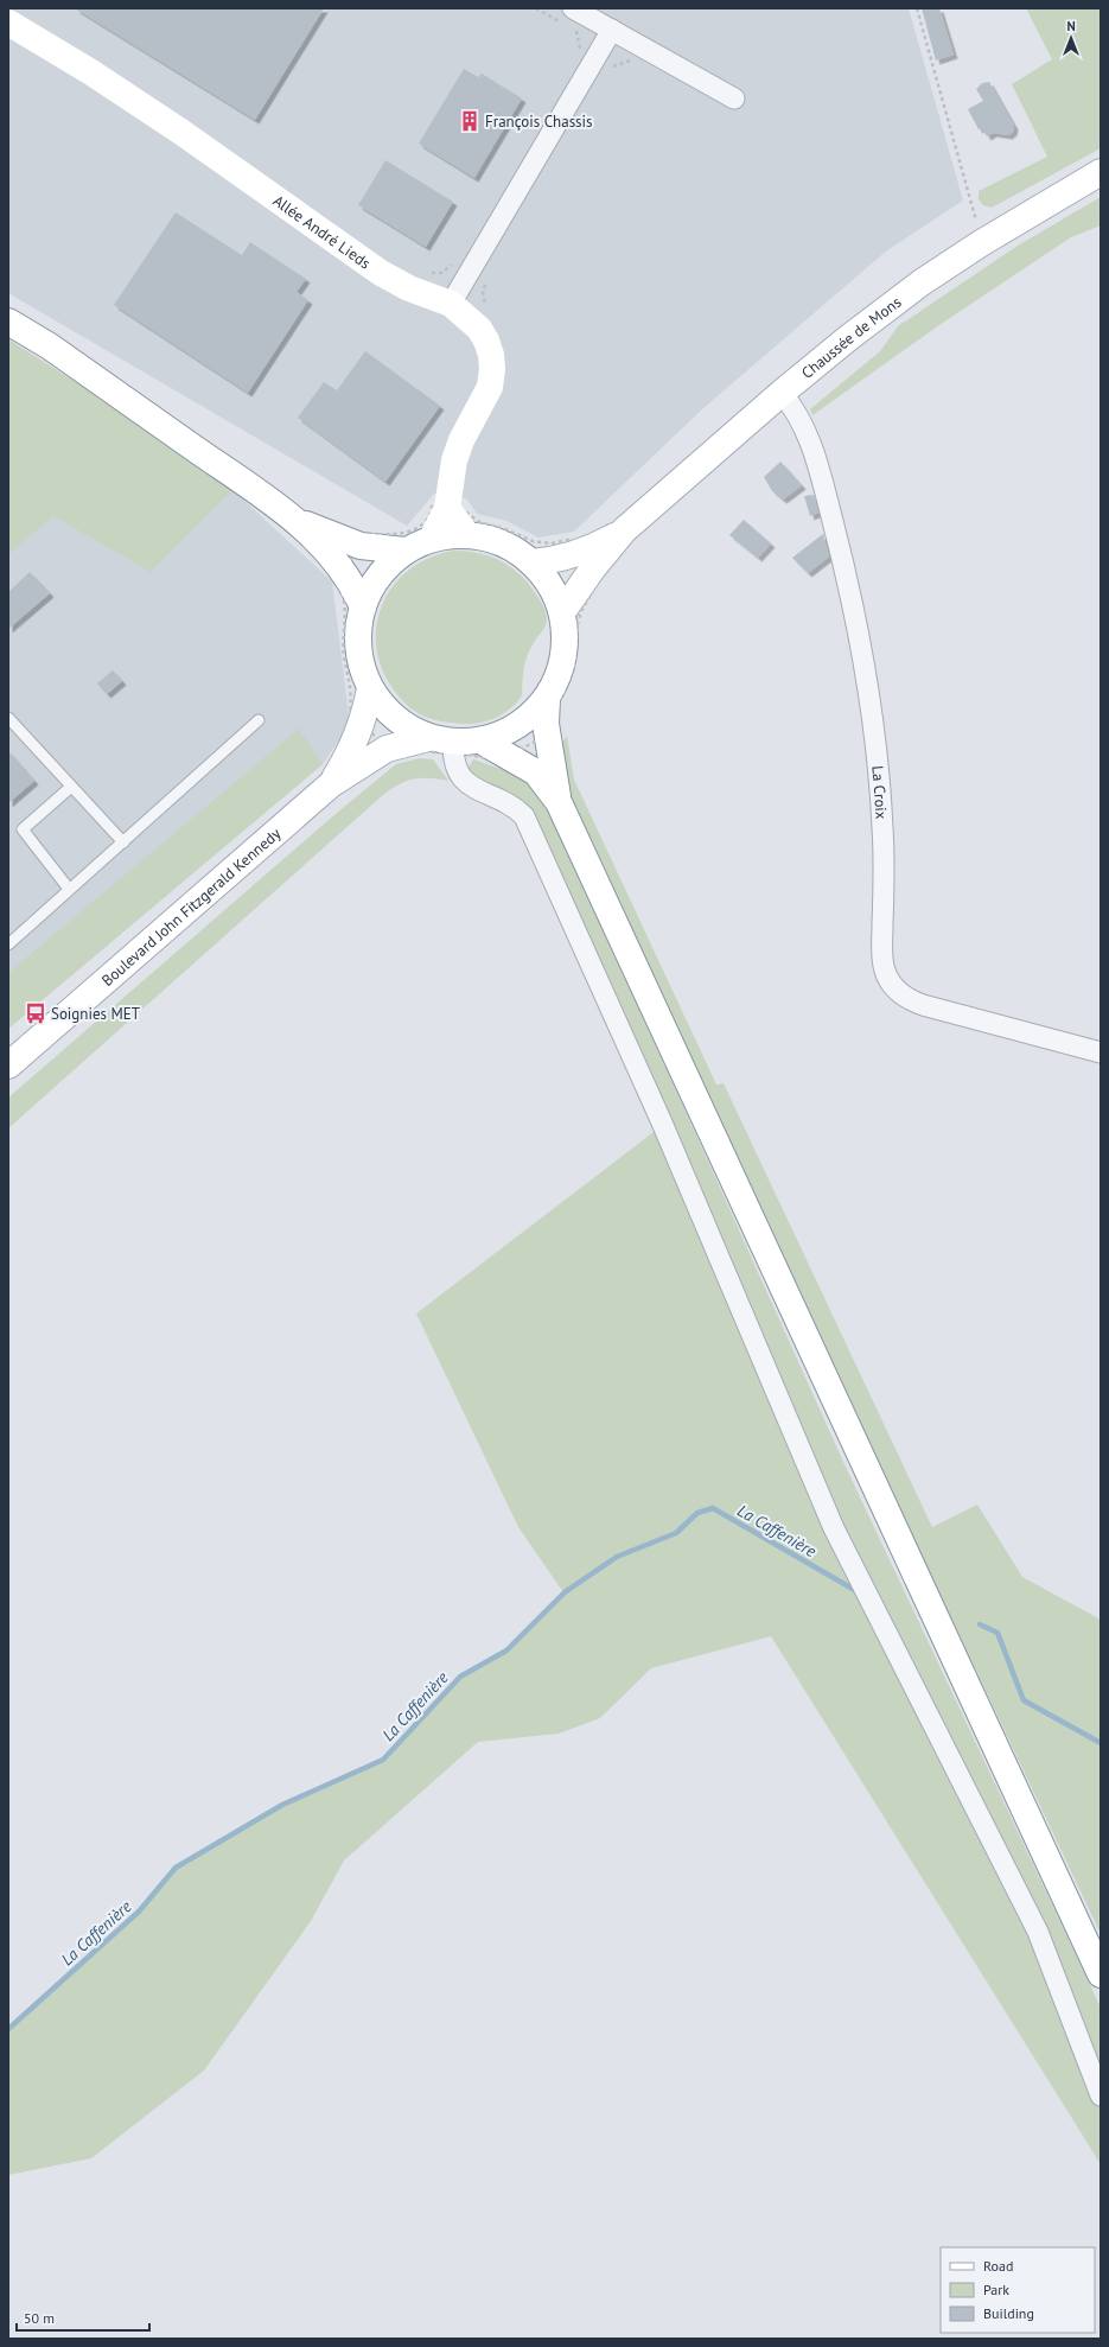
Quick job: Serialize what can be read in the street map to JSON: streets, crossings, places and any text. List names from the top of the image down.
{
  "streets": {
    "main road": ["Allée André Lieds", "Chaussée de Mons", "Boulevard John Fitzgerald Kennedy"],
    "street": ["La Croix"]
  },
  "crossings": [
    ["Chaussée de Mons", "La Croix"]
  ],
  "water": ["La Caffenière"],
  "places": {
    "building": ["François Chassis"],
    "bus stop": ["Soignies MET"]
  },
  "legend": ["Road", "Park", "Building"],
  "scale_bar": "50 m",
  "north": "top"
}
